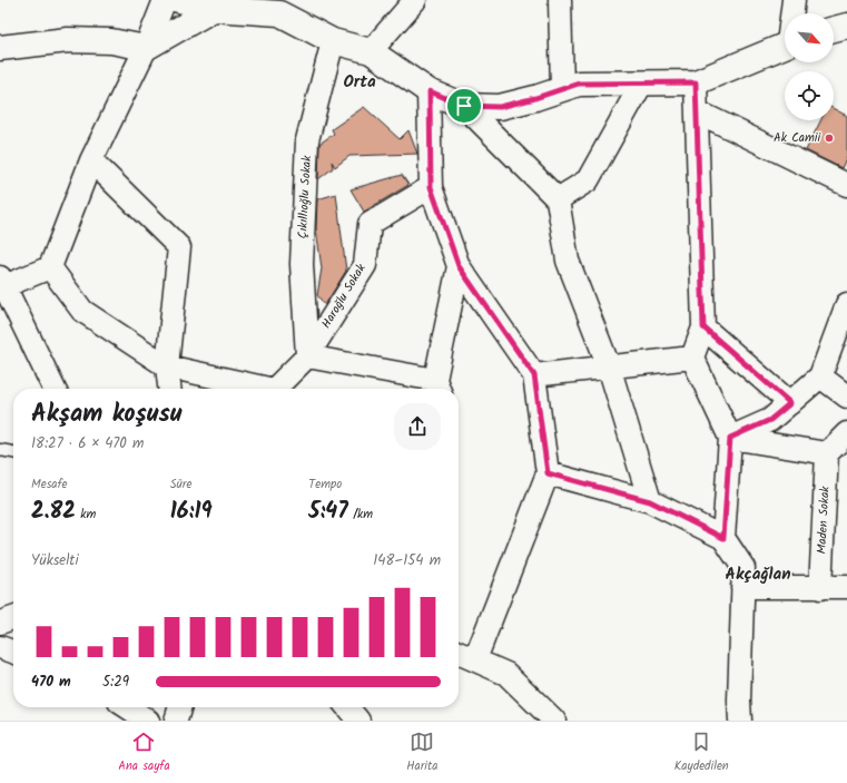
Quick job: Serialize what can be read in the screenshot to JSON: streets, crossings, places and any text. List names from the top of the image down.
{
  "streets": {
    "street": ["Çıkıllıoğlu Sokak", "Haroğlu Sokak", "Maden Sokak"]
  },
  "crossings": [
    ["Çıkıllıoğlu Sokak", "Haroğlu Sokak"]
  ],
  "districts": ["Orta", "Akçağlan"],
  "places": ["Ak Camii"],
  "north": "bottom right",
  "page": {
    "heading": ["Akşam koşusu", "18:27 · 6 × 470 m"],
    "stats": [
      ["Mesafe", "2.82 km"],
      ["Süre", "16:19"],
      ["Tempo", "5:47 /km"]
    ],
    "chart": ["Yükselti", "148–154 m"],
    "list": [
      {
        "name": "470 m",
        "note": "5:29"
      }
    ],
    "tabs": ["Ana sayfa", "Harita", "Kaydedilen"]
  }
}
